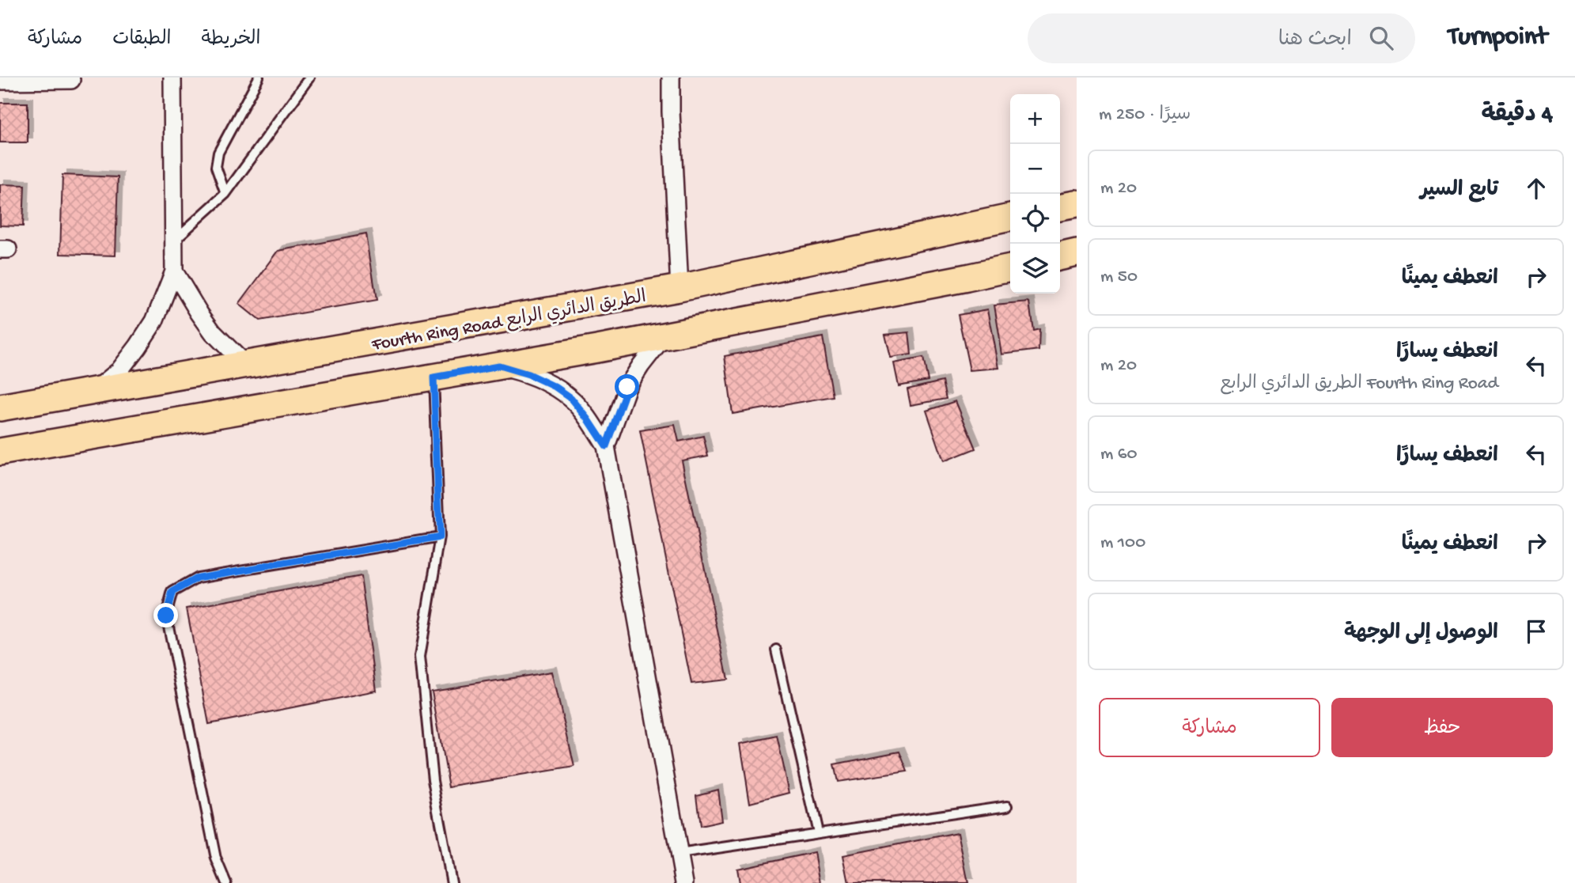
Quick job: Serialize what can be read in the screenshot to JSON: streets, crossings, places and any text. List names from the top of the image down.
{
  "streets": {
    "main road": ["Fourth Ring Road الطريق الدائري الرابع"]
  },
  "page": {
    "header": "Turnpoint",
    "search": "ابحث هنا",
    "nav": ["الخريطة", "الطبقات", "مشاركة"],
    "heading": ["4 دقيقة", "سيرًا · 250 m"],
    "map_buttons": ["+", "−"],
    "list": [
      ["تابع السير", "20 m"],
      ["انعطف يمينًا", "50 m"],
      ["انعطف يسارًا", "Fourth Ring Road الطريق الدائري الرابع", "20 m"],
      ["انعطف يسارًا", "60 m"],
      ["انعطف يمينًا", "100 m"],
      "الوصول إلى الوجهة"
    ],
    "buttons": ["حفظ", "مشاركة"]
  }
}
